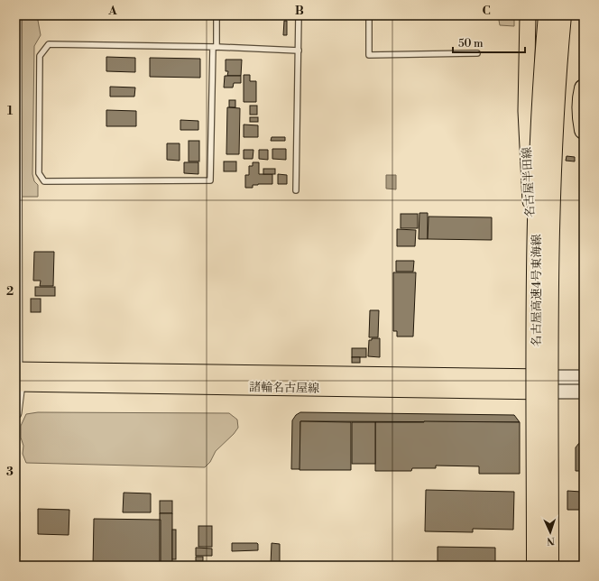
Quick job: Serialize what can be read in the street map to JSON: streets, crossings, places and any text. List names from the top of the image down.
{
  "streets": {
    "highway": ["名古屋高速4号東海線"],
    "main road": ["名古屋半田線", "諸輪名古屋線"]
  },
  "crossings": [
    ["名古屋半田線", "名古屋高速4号東海線"],
    ["名古屋半田線", "諸輪名古屋線"],
    ["名古屋高速4号東海線", "諸輪名古屋線"]
  ],
  "scale_bar": "50 m",
  "north": "bottom",
  "grid": {
    "columns": ["A", "B", "C"],
    "rows": ["1", "2", "3"]
  }
}
